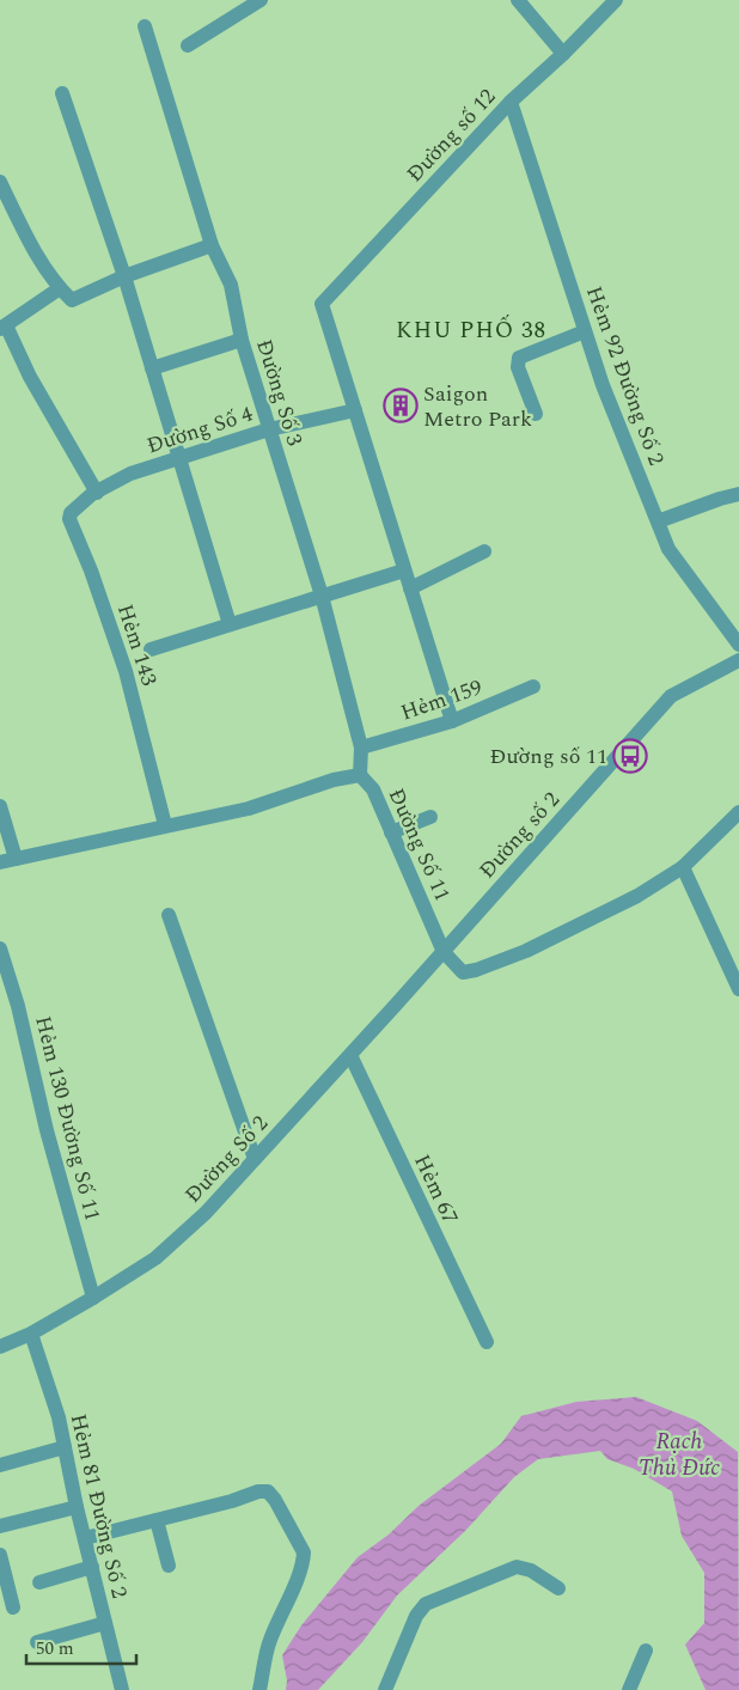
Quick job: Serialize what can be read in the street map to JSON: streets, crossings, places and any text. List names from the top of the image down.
{
  "streets": {
    "street": [
      "Đường số 12",
      "Hẻm 92 Đường Số 2",
      "Đường Số 3",
      "Đường Số 4",
      "Hẻm 143",
      "Hẻm 159",
      "Đường số 2",
      "Đường Số 11",
      "Hẻm 130 Đường Số 11",
      "Đường Số 2",
      "Hẻm 67",
      "Hẻm 81 Đường Số 2"
    ]
  },
  "crossings": [
    ["Đường số 12", "Hẻm 92 Đường Số 2"],
    ["Đường số 12", "Đường Số 4"],
    ["Đường Số 3", "Đường Số 4"],
    ["Đường Số 3", "Hẻm 159"],
    ["Đường Số 3", "Đường Số 11"],
    ["Đường Số 4", "Hẻm 143"],
    ["Hẻm 143", "Đường Số 11"],
    ["Đường số 2", "Đường Số 11"],
    ["Đường số 2", "Đường Số 2"],
    ["Đường Số 11", "Đường Số 2"],
    ["Hẻm 130 Đường Số 11", "Đường Số 2"],
    ["Đường Số 2", "Hẻm 67"],
    ["Đường Số 2", "Hẻm 81 Đường Số 2"]
  ],
  "districts": ["KHU PHỐ 38"],
  "water": ["Rạch Thủ Đức"],
  "places": {
    "building": ["Saigon Metro Park"],
    "bus stop": ["Đường số 11"]
  },
  "scale_bar": "50 m"
}
